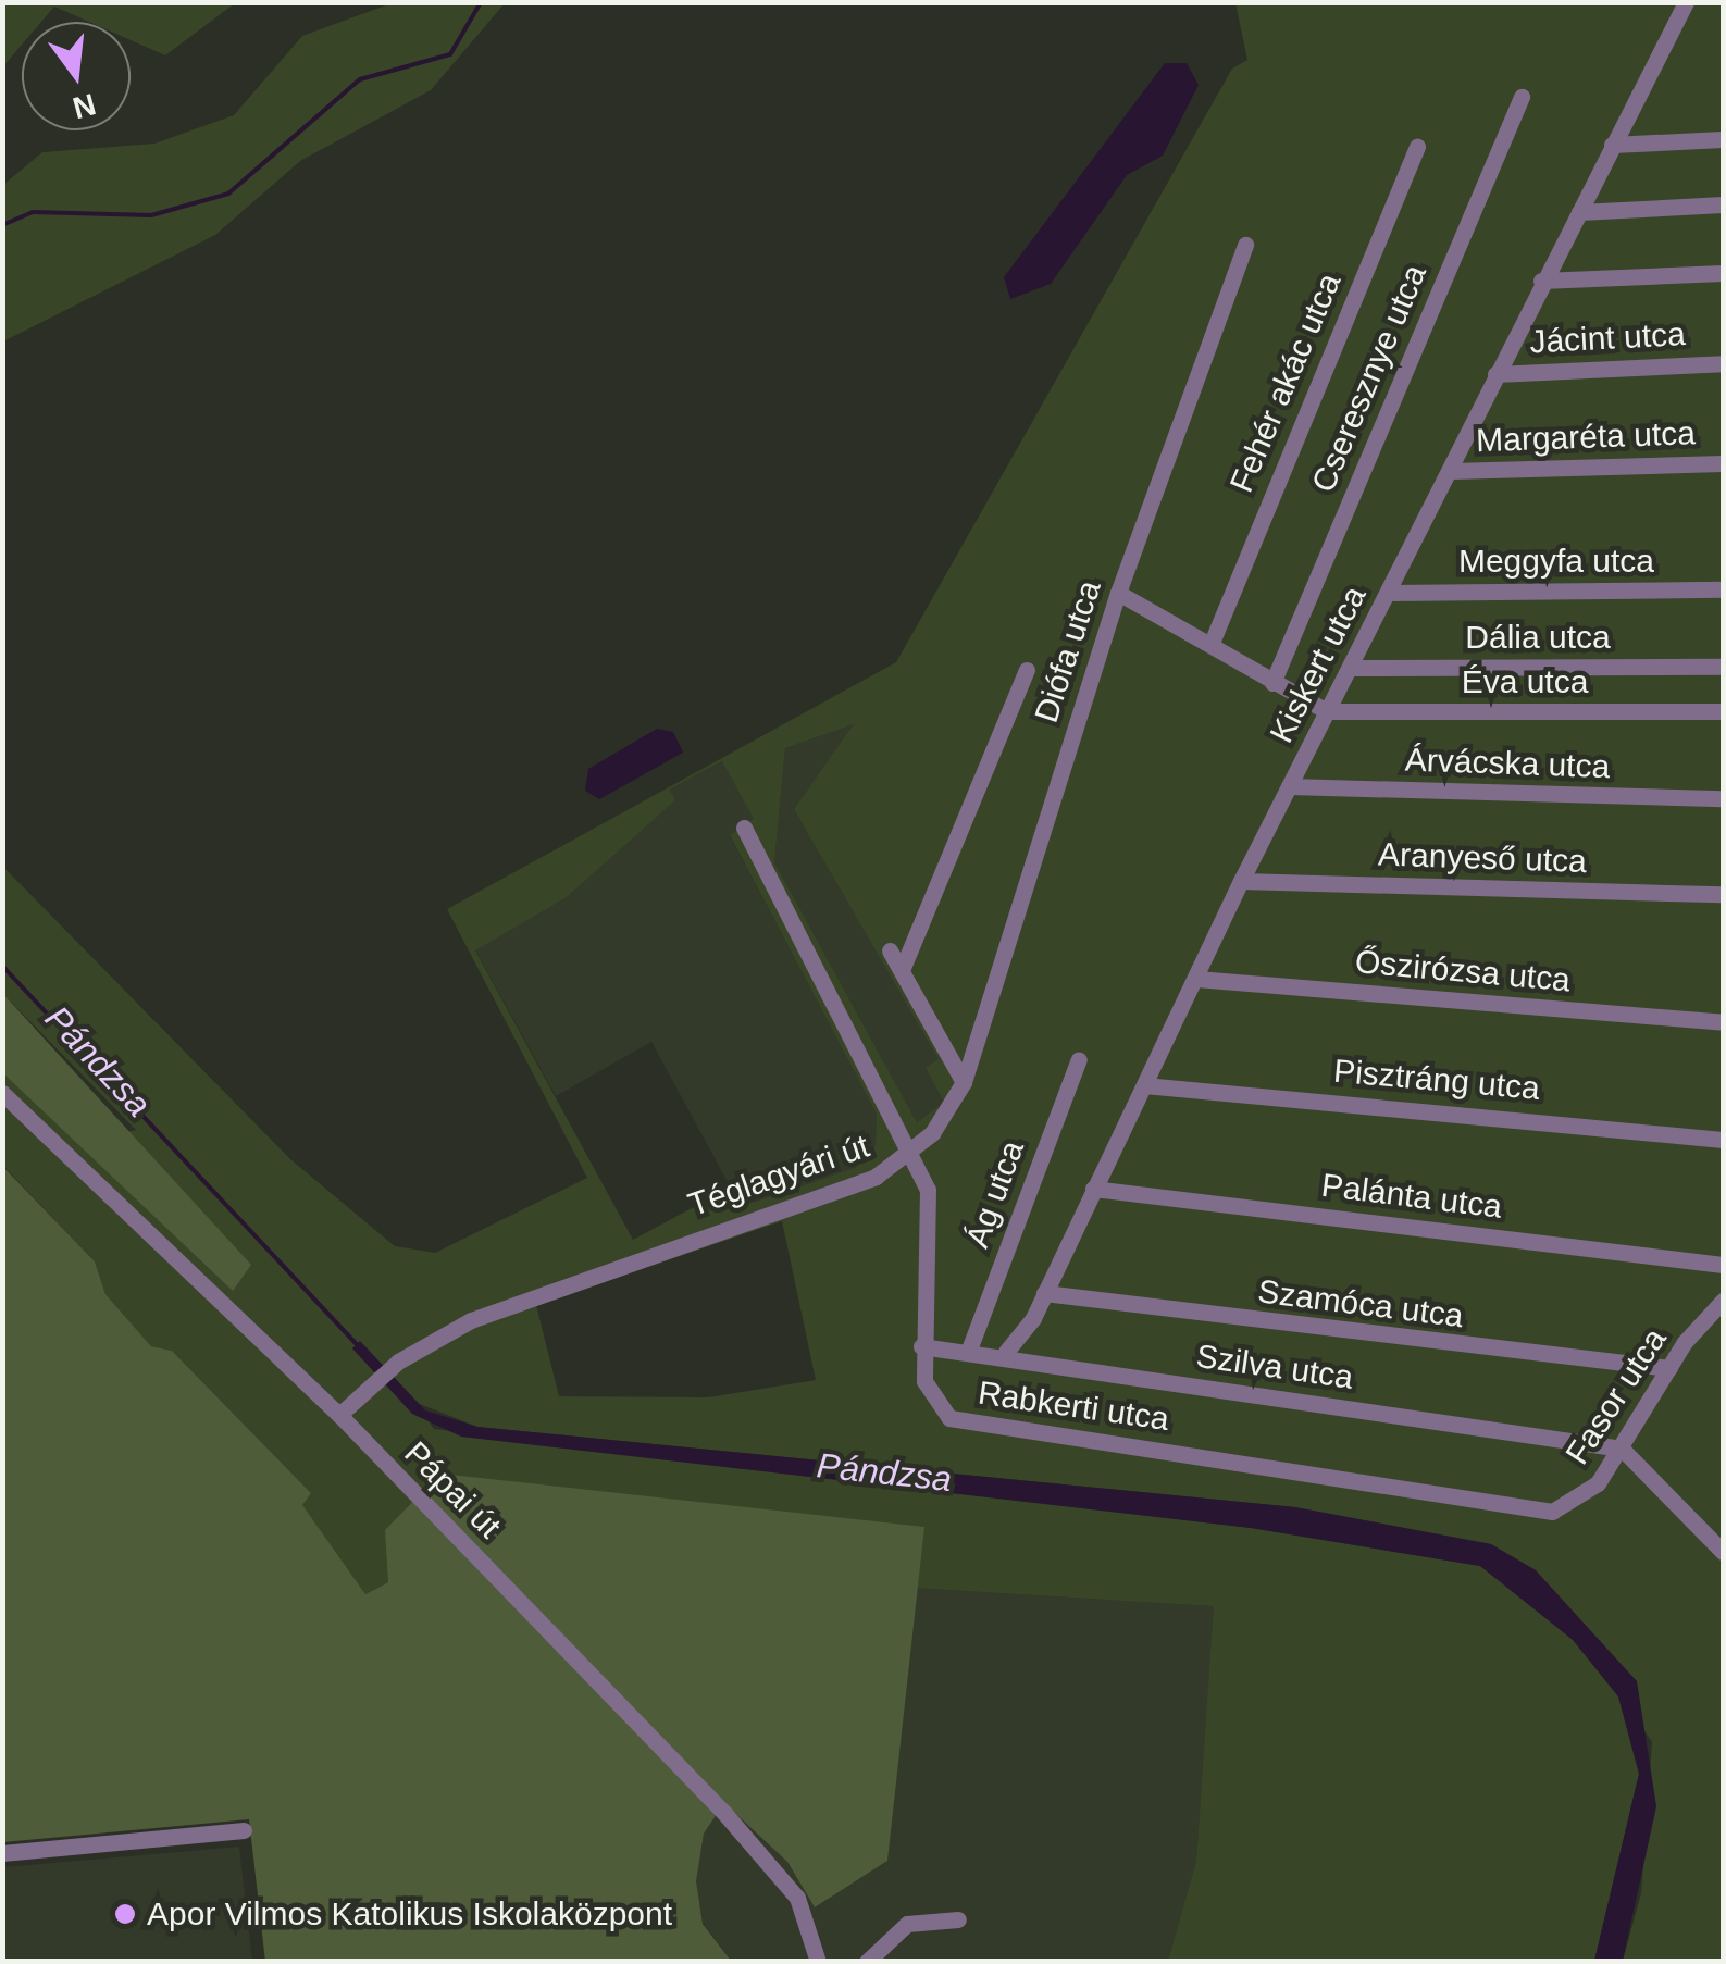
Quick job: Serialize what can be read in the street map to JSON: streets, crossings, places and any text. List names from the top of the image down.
{
  "streets": {
    "street": [
      "Jácint utca",
      "Cseresznye utca",
      "Fehér akác utca",
      "Margaréta utca",
      "Meggyfa utca",
      "Dália utca",
      "Diófa utca",
      "Kiskert utca",
      "Éva utca",
      "Árvácska utca",
      "Aranyeső utca",
      "Őszirózsa utca",
      "Pisztráng utca",
      "Téglagyári út",
      "Ág utca",
      "Palánta utca",
      "Szamóca utca",
      "Szilva utca",
      "Fasor utca",
      "Rabkerti utca",
      "Pápai út"
    ]
  },
  "crossings": [
    ["Jácint utca", "Kiskert utca"],
    ["Margaréta utca", "Kiskert utca"],
    ["Meggyfa utca", "Kiskert utca"],
    ["Dália utca", "Kiskert utca"],
    ["Kiskert utca", "Éva utca"],
    ["Kiskert utca", "Árvácska utca"],
    ["Kiskert utca", "Aranyeső utca"],
    ["Kiskert utca", "Őszirózsa utca"],
    ["Kiskert utca", "Pisztráng utca"],
    ["Kiskert utca", "Palánta utca"],
    ["Kiskert utca", "Szamóca utca"],
    ["Kiskert utca", "Szilva utca"],
    ["Téglagyári út", "Rabkerti utca"],
    ["Téglagyári út", "Pápai út"],
    ["Ág utca", "Szilva utca"],
    ["Szamóca utca", "Fasor utca"],
    ["Szilva utca", "Fasor utca"],
    ["Szilva utca", "Rabkerti utca"],
    ["Fasor utca", "Rabkerti utca"]
  ],
  "water": ["Pándzsa"],
  "places": ["Apor Vilmos Katolikus Iskolaközpont"],
  "north": "bottom"
}
